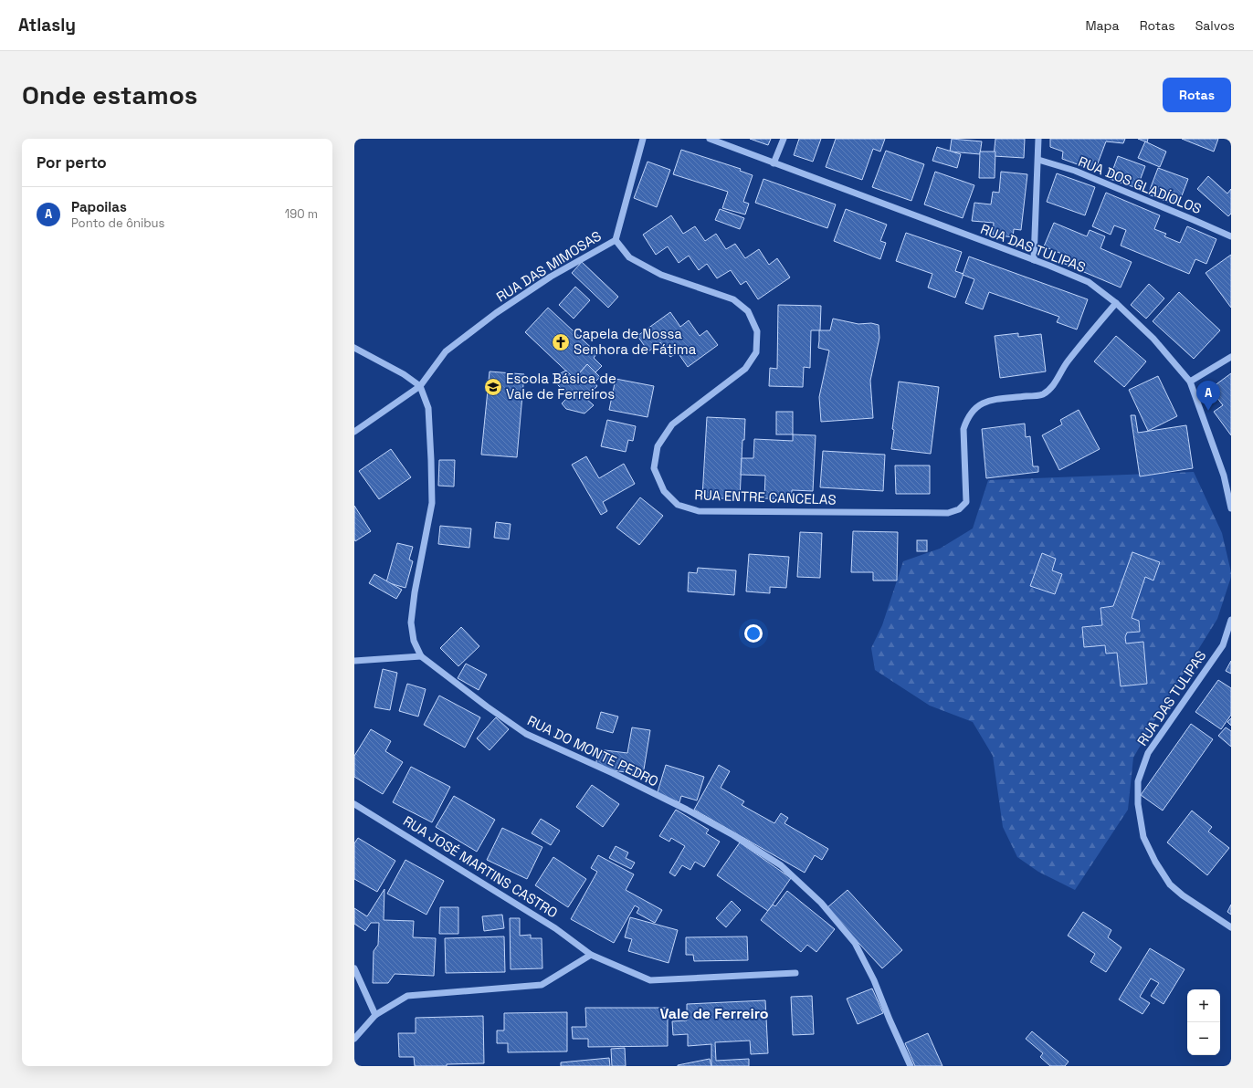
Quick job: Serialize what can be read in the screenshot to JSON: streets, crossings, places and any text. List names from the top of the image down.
{
  "streets": {
    "street": [
      "RUA DOS GLADÍOLOS",
      "RUA DAS TULIPAS",
      "RUA DAS MIMOSAS",
      "RUA ENTRE CANCELAS",
      "RUA DO MONTE PEDRO",
      "RUA JOSÉ MARTINS CASTRO"
    ]
  },
  "crossings": [
    ["RUA DAS TULIPAS", "RUA ENTRE CANCELAS"],
    ["RUA DAS MIMOSAS", "RUA ENTRE CANCELAS"],
    ["RUA DAS MIMOSAS", "RUA DO MONTE PEDRO"]
  ],
  "districts": ["Vale de Ferreiro"],
  "places": {
    "church": ["Capela de Nossa Senhora de Fátima"],
    "school or university": ["Escola Básica de Vale de Ferreiros"]
  },
  "page": {
    "header": "Atlasly",
    "nav": ["Mapa", "Rotas", "Salvos"],
    "buttons": "Rotas",
    "title": "Onde estamos",
    "heading": "Por perto",
    "list": [
      {
        "mark": "A",
        "name": "Papoilas",
        "note": "Ponto de ônibus",
        "value": "190 m"
      }
    ],
    "pins": "A",
    "map_buttons": ["+", "−"]
  }
}
